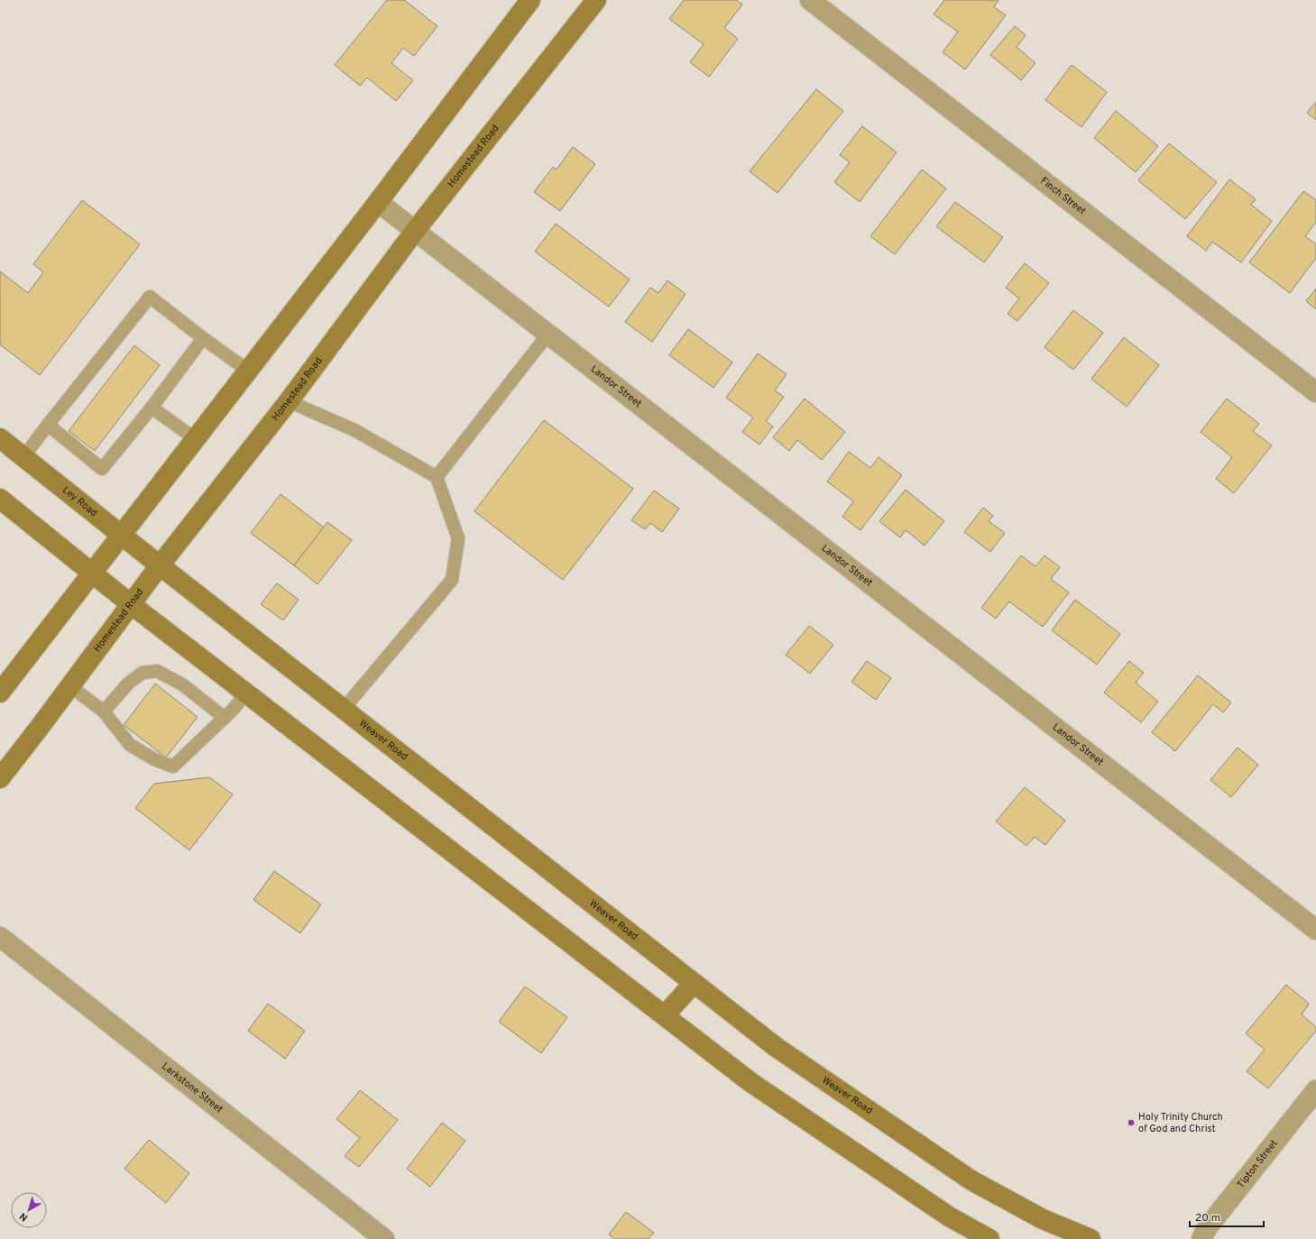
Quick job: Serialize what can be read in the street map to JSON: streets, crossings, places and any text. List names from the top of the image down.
{
  "streets": {
    "main road": ["Homestead Road", "Ley Road", "Weaver Road"],
    "street": [
      "Finch Street",
      "Landor Street",
      "Larkstone Street",
      "Tipton Street"
    ]
  },
  "crossings": [
    ["Homestead Road", "Landor Street"],
    ["Homestead Road", "Ley Road"],
    ["Homestead Road", "Weaver Road"],
    ["Ley Road", "Weaver Road"]
  ],
  "places": ["Holy Trinity Church of God and Christ"],
  "scale_bar": "20 m",
  "north": "bottom left"
}
